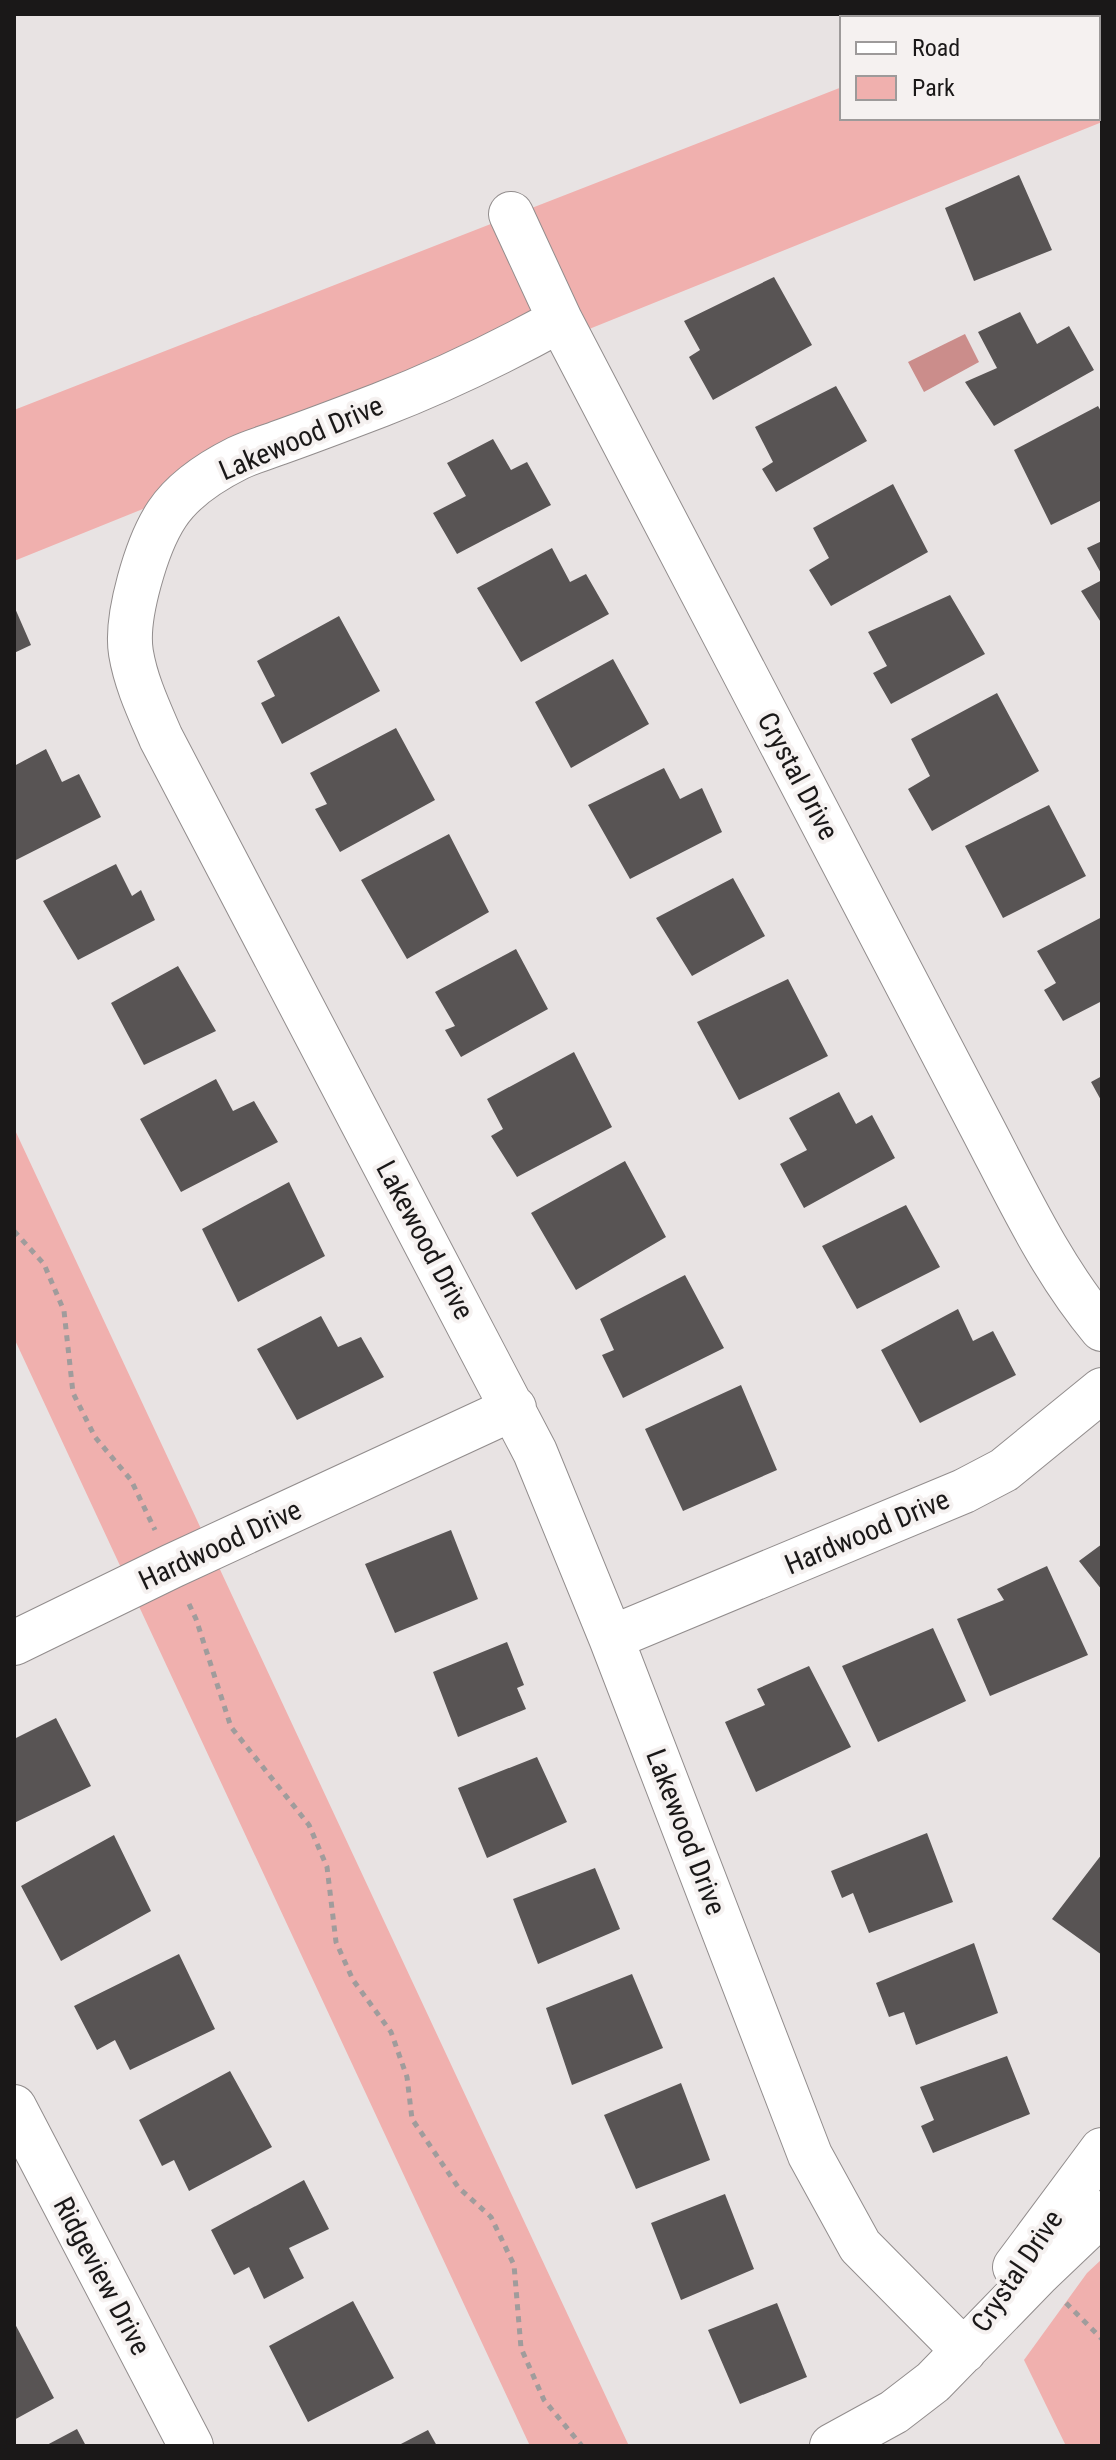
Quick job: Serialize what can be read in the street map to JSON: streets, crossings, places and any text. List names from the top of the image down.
{
  "streets": {
    "street": [
      "Lakewood Drive",
      "Crystal Drive",
      "Hardwood Drive",
      "Ridgeview Drive"
    ]
  },
  "crossings": [
    ["Lakewood Drive", "Crystal Drive"],
    ["Lakewood Drive", "Hardwood Drive"]
  ],
  "legend": ["Road", "Park"]
}
